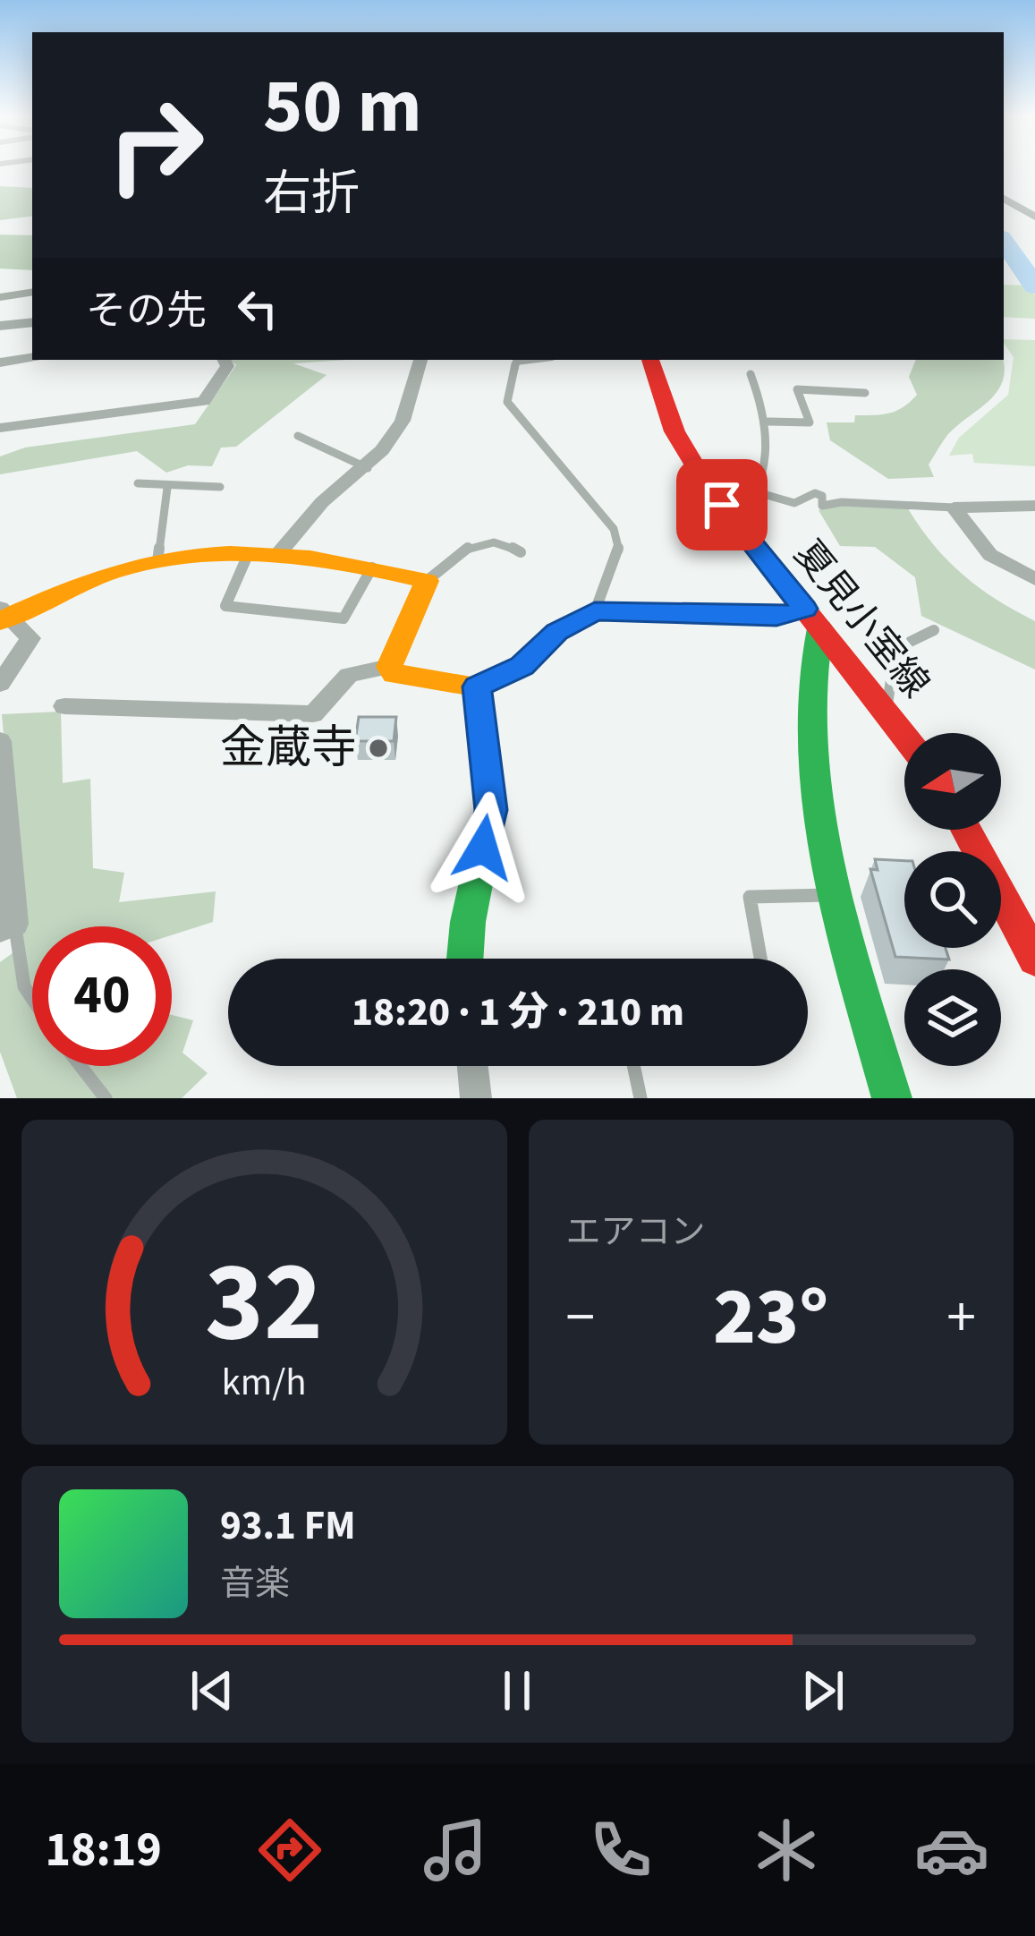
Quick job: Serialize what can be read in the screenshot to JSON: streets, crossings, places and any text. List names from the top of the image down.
{
  "streets": {
    "street": ["夏見小室線"]
  },
  "places": ["金蔵寺"],
  "north": "left",
  "page": {
    "turn": ["50 m", "右折"],
    "then": "その先",
    "limit": "40",
    "trip": "18:20 · 1 分 · 210 m",
    "tile": "エアコン",
    "heat": ["−", "23°", "+"],
    "song": ["93.1 FM", "音楽"],
    "tabs": "18:19",
    "gauge": ["32", "km/h"]
  }
}
